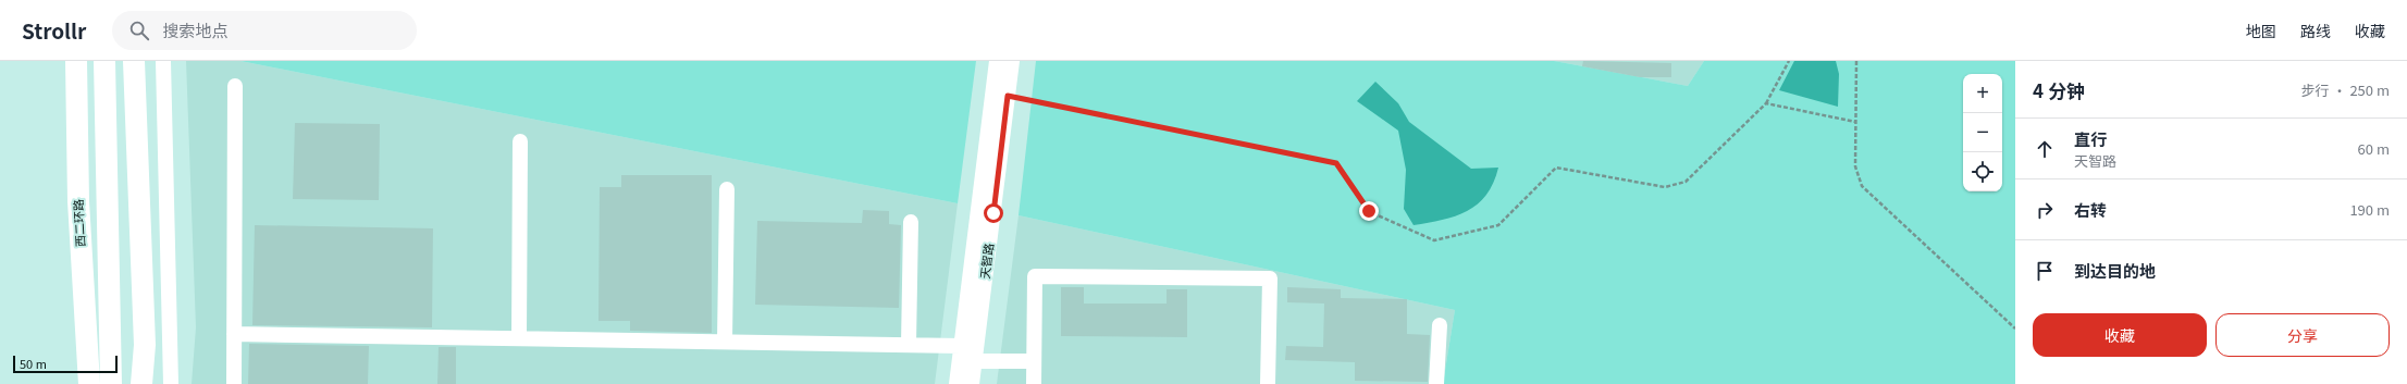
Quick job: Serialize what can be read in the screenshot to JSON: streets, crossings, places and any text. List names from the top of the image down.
{
  "streets": {
    "highway": ["西二环路"],
    "street": ["天智路"]
  },
  "scale_bar": "50 m",
  "page": {
    "header": "Strollr",
    "search": "搜索地点",
    "nav": ["地图", "路线", "收藏"],
    "heading": ["4 分钟", "步行 · 250 m"],
    "map_buttons": ["+", "−"],
    "list": [
      ["直行", "天智路", "60 m"],
      ["右转", "190 m"],
      "到达目的地"
    ],
    "buttons": ["收藏", "分享"],
    "scale": "50 m"
  }
}
